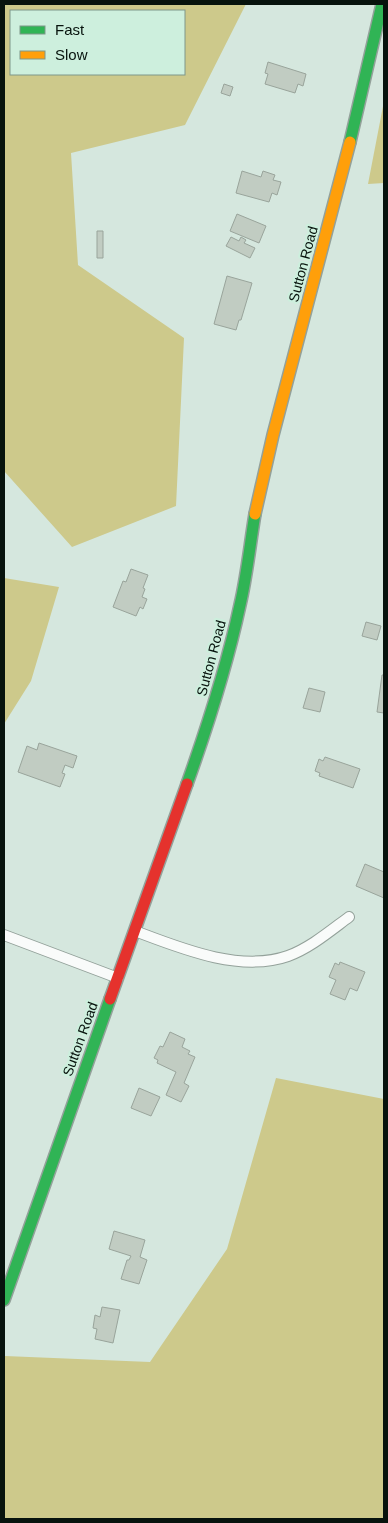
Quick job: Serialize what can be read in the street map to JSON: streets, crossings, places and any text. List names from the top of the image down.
{
  "streets": {
    "street": ["Sutton Road"]
  },
  "legend": ["Fast", "Slow"]
}
